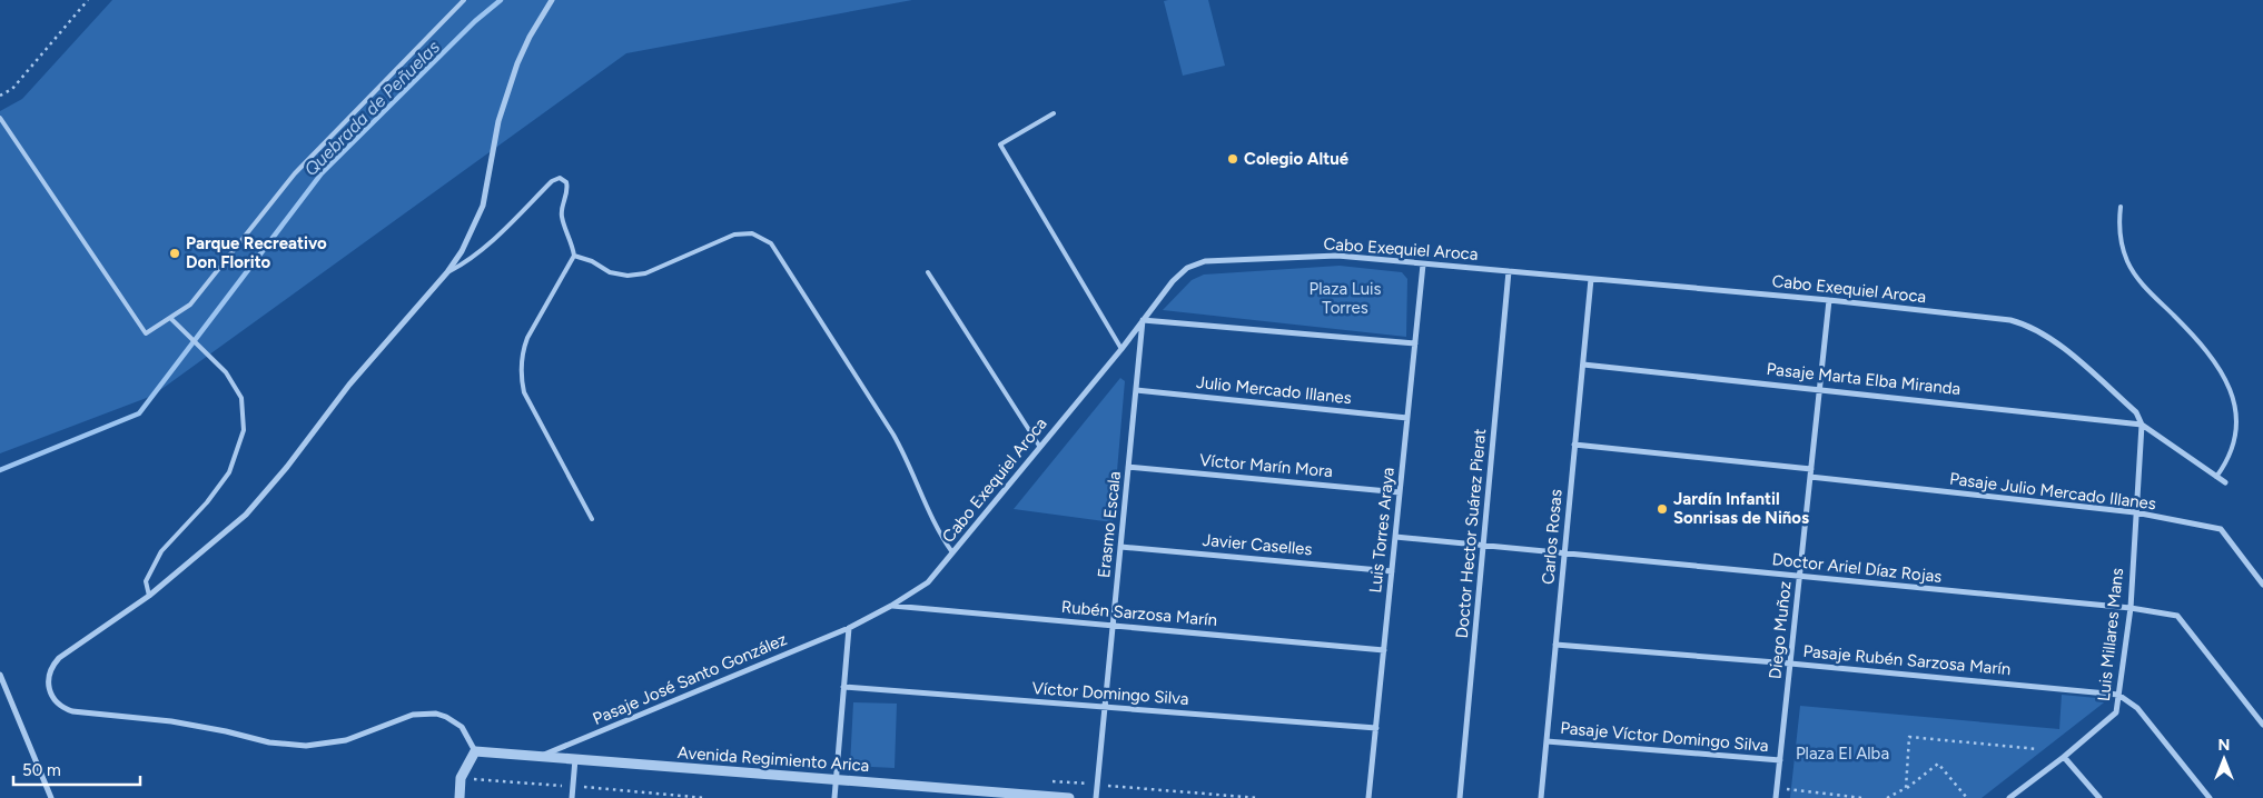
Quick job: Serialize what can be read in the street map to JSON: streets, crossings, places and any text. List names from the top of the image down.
{
  "streets": {
    "street": [
      "Cabo Exequiel Aroca",
      "Pasaje Marta Elba Miranda",
      "Julio Mercado Illanes",
      "Víctor Marín Mora",
      "Pasaje Julio Mercado Illanes",
      "Erasmo Escala",
      "Luis Torres Araya",
      "Doctor Hector Suárez Pierat",
      "Carlos Rosas",
      "Javier Caselles",
      "Doctor Ariel Díaz Rojas",
      "Rubén Sarzosa Marín",
      "Diego Muñoz",
      "Luis Millares Mans",
      "Pasaje Rubén Sarzosa Marín",
      "Pasaje José Santo González",
      "Víctor Domingo Silva",
      "Pasaje Víctor Domingo Silva",
      "Avenida Regimiento Arica"
    ]
  },
  "crossings": [
    ["Cabo Exequiel Aroca", "Pasaje Marta Elba Miranda"],
    ["Cabo Exequiel Aroca", "Erasmo Escala"],
    ["Cabo Exequiel Aroca", "Luis Torres Araya"],
    ["Cabo Exequiel Aroca", "Doctor Hector Suárez Pierat"],
    ["Cabo Exequiel Aroca", "Carlos Rosas"],
    ["Cabo Exequiel Aroca", "Rubén Sarzosa Marín"],
    ["Cabo Exequiel Aroca", "Diego Muñoz"],
    ["Cabo Exequiel Aroca", "Luis Millares Mans"],
    ["Cabo Exequiel Aroca", "Pasaje José Santo González"],
    ["Pasaje Marta Elba Miranda", "Carlos Rosas"],
    ["Pasaje Marta Elba Miranda", "Diego Muñoz"],
    ["Pasaje Marta Elba Miranda", "Luis Millares Mans"],
    ["Julio Mercado Illanes", "Erasmo Escala"],
    ["Julio Mercado Illanes", "Luis Torres Araya"],
    ["Víctor Marín Mora", "Erasmo Escala"],
    ["Víctor Marín Mora", "Luis Torres Araya"],
    ["Pasaje Julio Mercado Illanes", "Diego Muñoz"],
    ["Pasaje Julio Mercado Illanes", "Luis Millares Mans"],
    ["Erasmo Escala", "Javier Caselles"],
    ["Erasmo Escala", "Rubén Sarzosa Marín"],
    ["Erasmo Escala", "Víctor Domingo Silva"],
    ["Luis Torres Araya", "Javier Caselles"],
    ["Luis Torres Araya", "Doctor Ariel Díaz Rojas"],
    ["Luis Torres Araya", "Rubén Sarzosa Marín"],
    ["Luis Torres Araya", "Víctor Domingo Silva"],
    ["Doctor Hector Suárez Pierat", "Doctor Ariel Díaz Rojas"],
    ["Carlos Rosas", "Doctor Ariel Díaz Rojas"],
    ["Carlos Rosas", "Pasaje Rubén Sarzosa Marín"],
    ["Carlos Rosas", "Pasaje Víctor Domingo Silva"],
    ["Doctor Ariel Díaz Rojas", "Diego Muñoz"],
    ["Doctor Ariel Díaz Rojas", "Luis Millares Mans"],
    ["Diego Muñoz", "Pasaje Rubén Sarzosa Marín"],
    ["Diego Muñoz", "Pasaje Víctor Domingo Silva"],
    ["Luis Millares Mans", "Pasaje Rubén Sarzosa Marín"],
    ["Pasaje José Santo González", "Avenida Regimiento Arica"]
  ],
  "water": ["Quebrada de Peñuelas"],
  "parks": ["Plaza Luis Torres", "Plaza El Alba"],
  "places": ["Colegio Altué", "Parque Recreativo Don Florito", "Jardín Infantil Sonrisas de Niños"],
  "scale_bar": "50 m",
  "north": "top"
}
